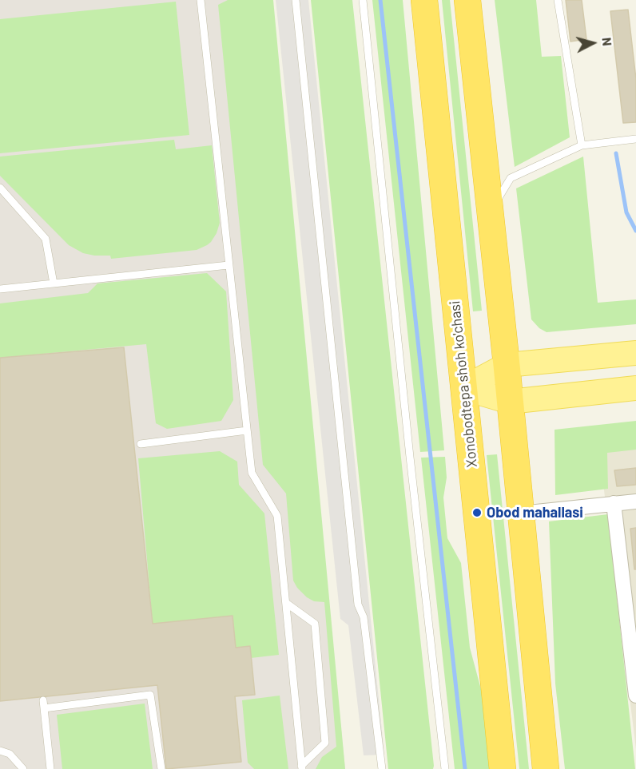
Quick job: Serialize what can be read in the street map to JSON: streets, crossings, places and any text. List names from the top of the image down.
{
  "streets": {
    "highway": ["Xonobodtepa shoh ko'chasi"]
  },
  "places": ["Obod mahallasi"],
  "north": "right"
}
